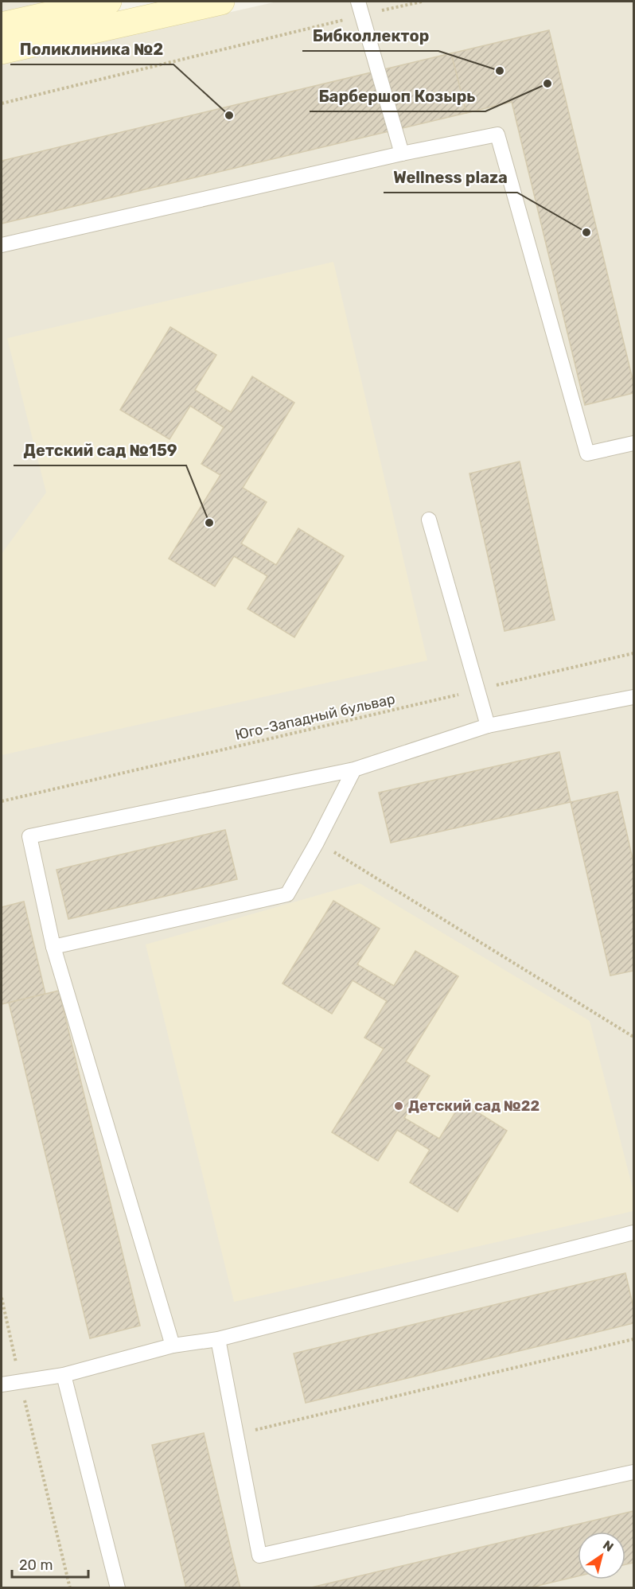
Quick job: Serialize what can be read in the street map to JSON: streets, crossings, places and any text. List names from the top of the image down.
{
  "streets": {
    "path": ["Юго-Западный бульвар"]
  },
  "places": [
    "Бибколлектор",
    "Барбершоп Козырь",
    "Поликлиника №2",
    "Wellness plaza",
    "Детский сад №159",
    "Детский сад №22"
  ],
  "scale_bar": "20 m",
  "north": "top right"
}
